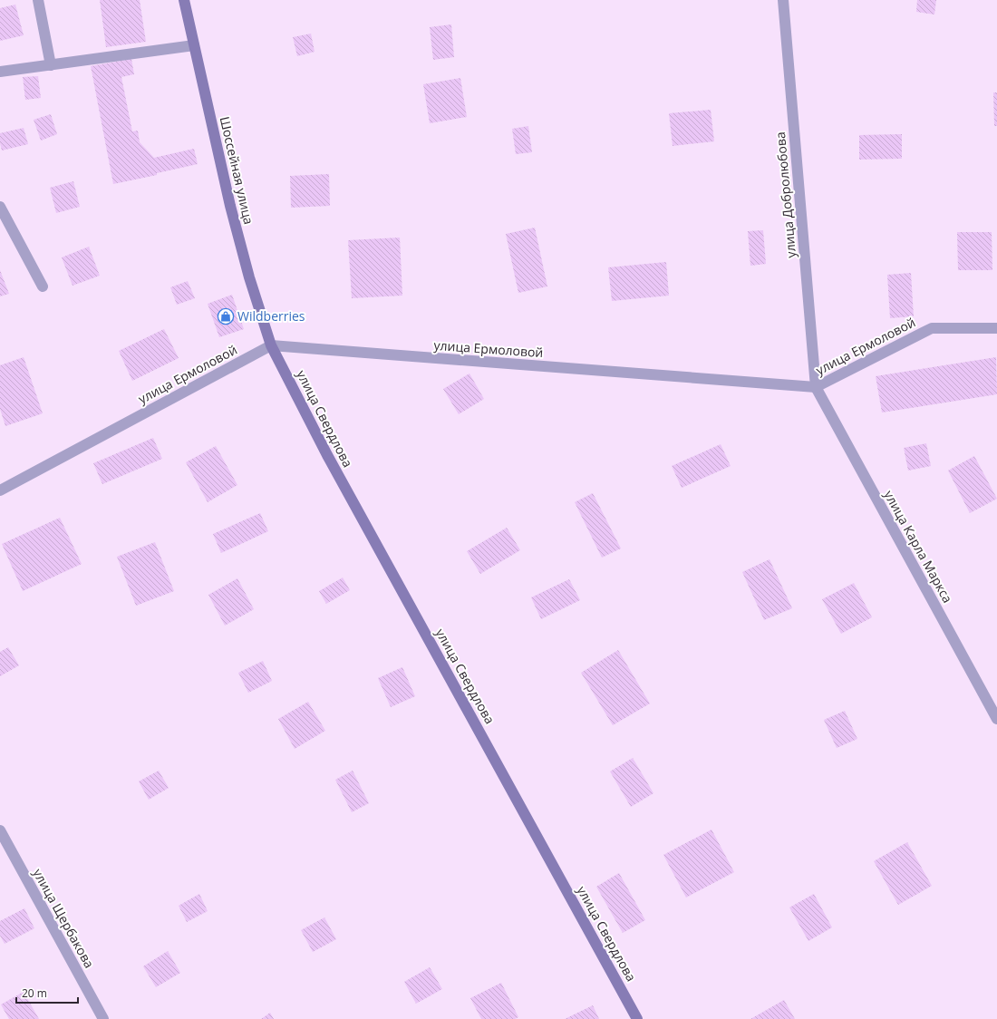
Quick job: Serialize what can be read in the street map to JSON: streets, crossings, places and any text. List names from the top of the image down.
{
  "streets": {
    "main road": ["Шоссейная улица", "улица Свердлова"],
    "street": [
      "улица Добролюбова",
      "улица Ермоловой",
      "улица Карла Маркса",
      "улица Щербакова"
    ]
  },
  "crossings": [
    ["Шоссейная улица", "улица Ермоловой"],
    ["Шоссейная улица", "улица Свердлова"],
    ["улица Добролюбова", "улица Ермоловой"],
    ["улица Добролюбова", "улица Карла Маркса"],
    ["улица Ермоловой", "улица Свердлова"],
    ["улица Ермоловой", "улица Карла Маркса"]
  ],
  "places": {
    "shop": ["Wildberries"]
  },
  "scale_bar": "20 m"
}
